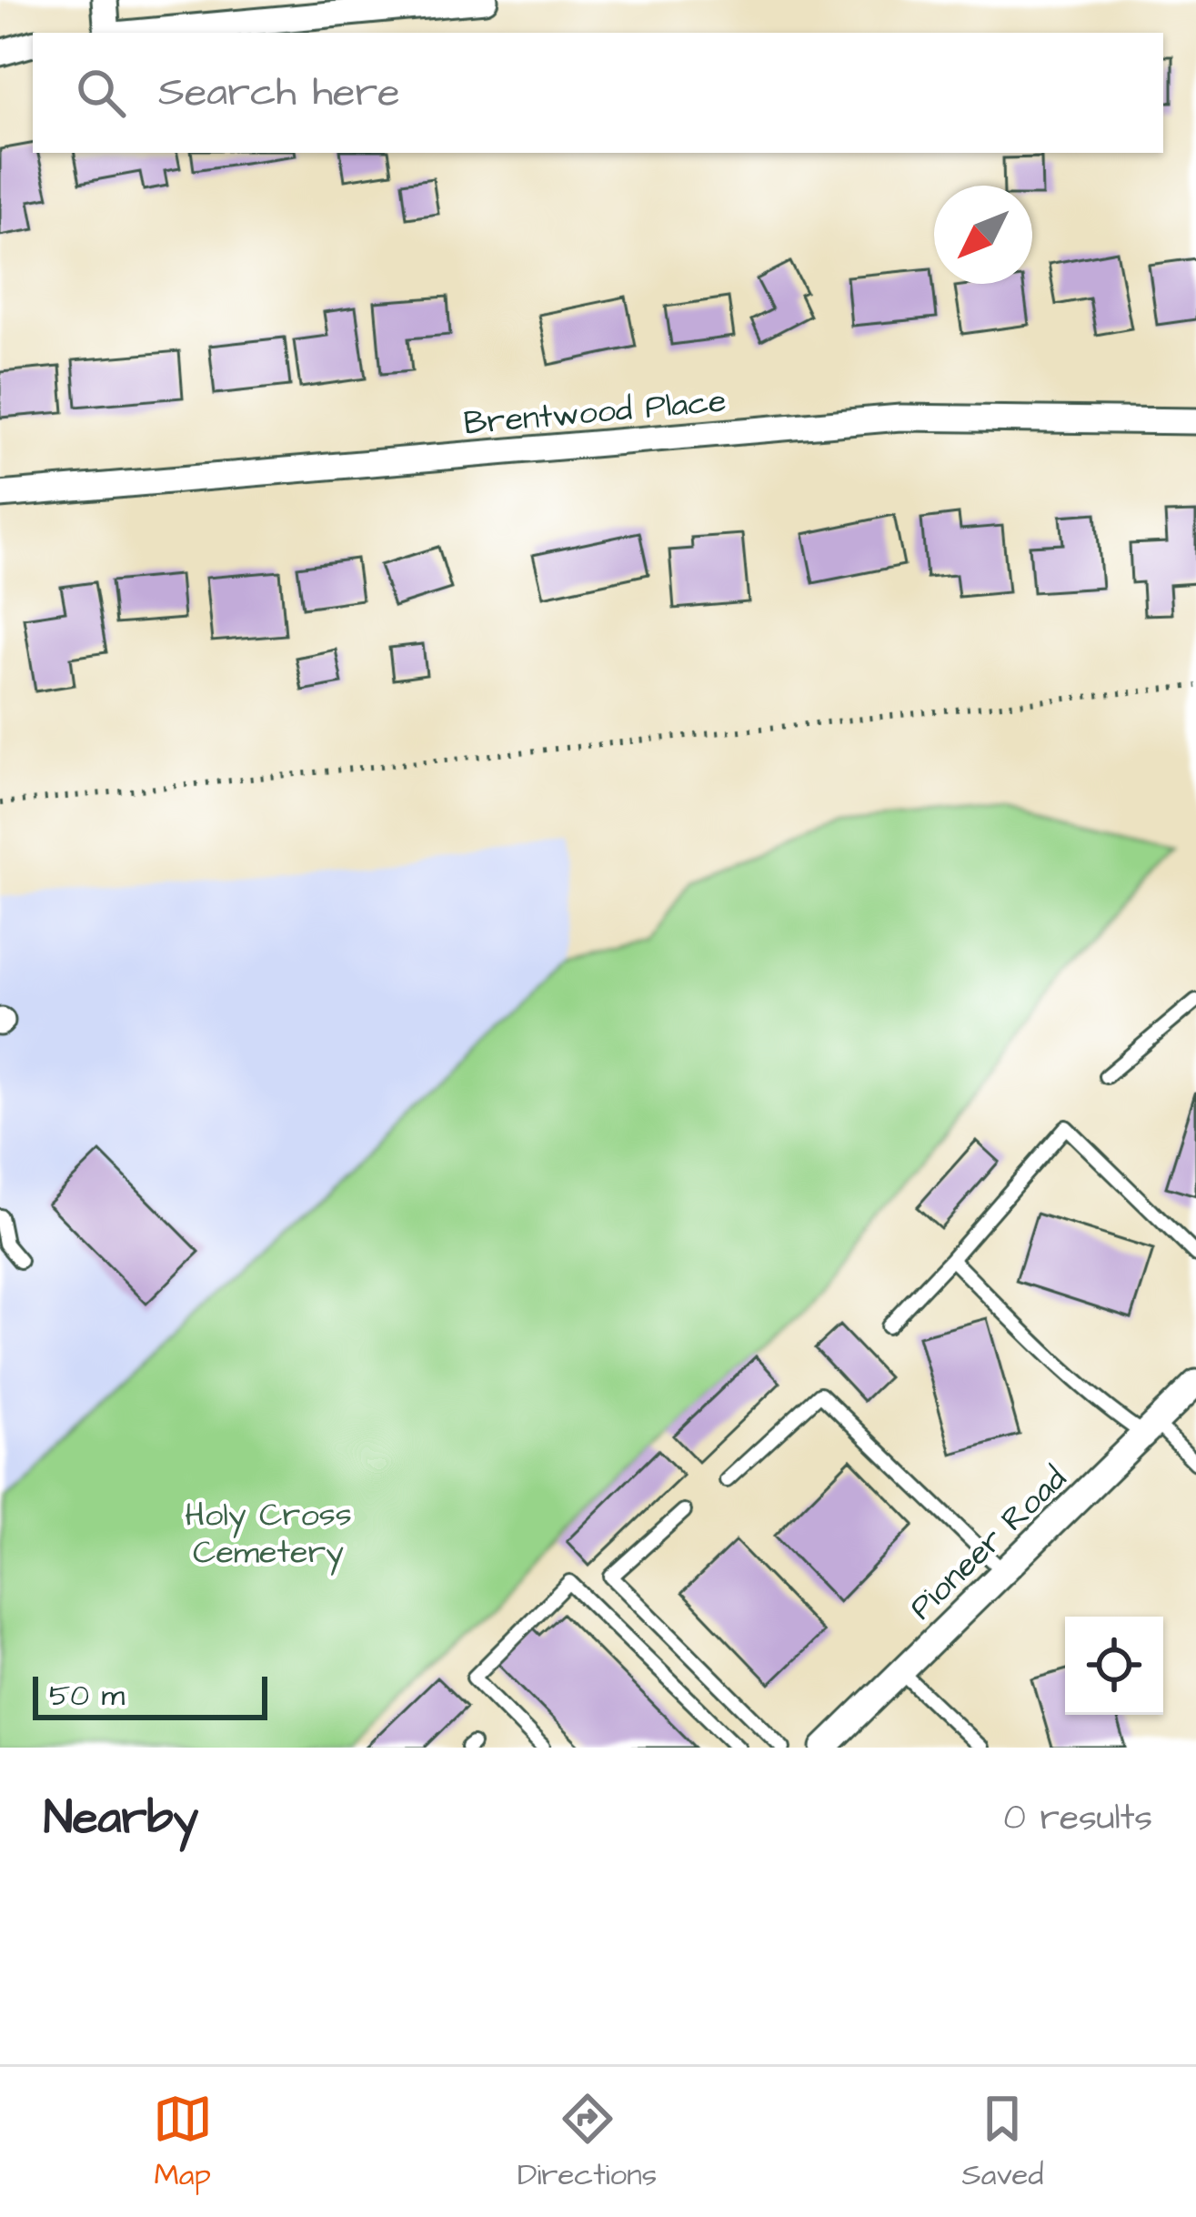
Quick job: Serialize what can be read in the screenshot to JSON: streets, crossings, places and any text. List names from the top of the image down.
{
  "streets": {
    "street": ["Brentwood Place", "Pioneer Road"]
  },
  "parks": ["Holy Cross Cemetery"],
  "scale_bar": "50 m",
  "north": "bottom left",
  "page": {
    "search": "Search here",
    "scale": "50 m",
    "heading": ["Nearby", "0 results"],
    "nav": ["Map", "Directions", "Saved"]
  }
}
